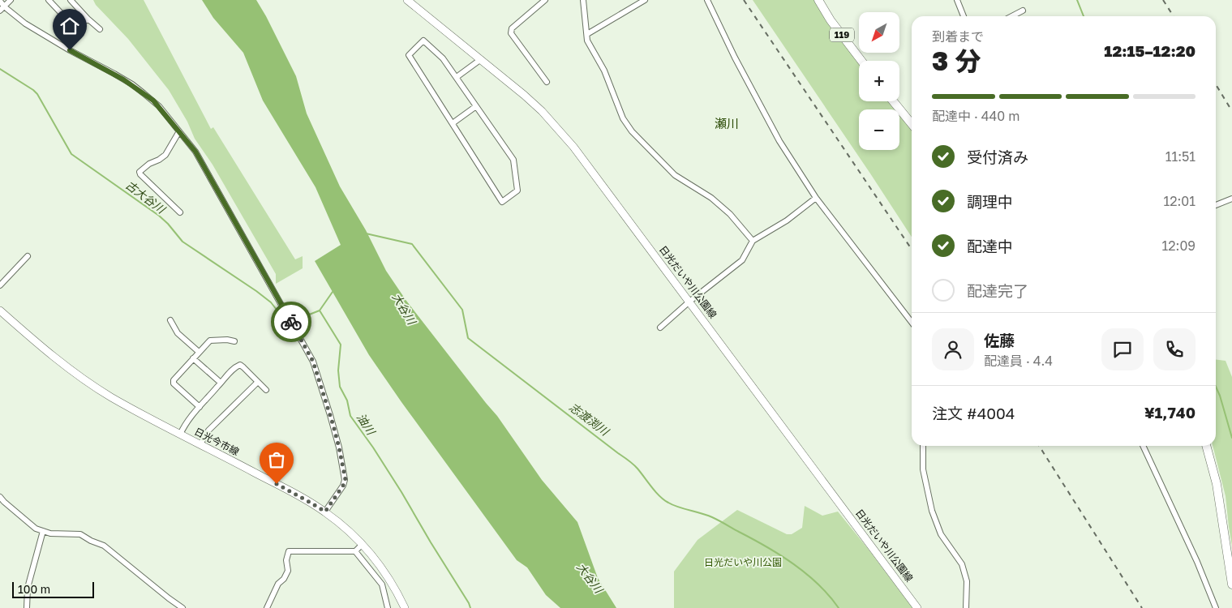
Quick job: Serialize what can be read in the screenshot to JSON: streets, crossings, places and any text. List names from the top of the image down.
{
  "streets": {
    "highway": ["119"],
    "main road": ["日光だいや川公園線", "日光今市線"]
  },
  "districts": ["瀬川"],
  "water": [
    "古大谷川",
    "大谷川",
    "志渡渕川",
    "油川"
  ],
  "parks": ["日光だいや川公園"],
  "scale_bar": "100 m",
  "north": "bottom left",
  "page": {
    "map_buttons": ["+", "−"],
    "heading": ["3 分", "到着まで", "12:15–12:20"],
    "panel": [
      "佐藤",
      "配達員 · 4.4",
      "注文 #4004",
      "¥1,740"
    ],
    "bar": "配達中 · 440 m",
    "list": [
      ["受付済み", "11:51"],
      ["調理中", "12:01"],
      ["配達中", "12:09"],
      "配達完了"
    ],
    "scale": "100 m"
  }
}
